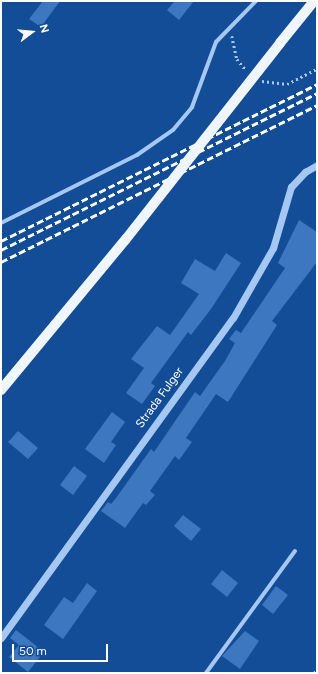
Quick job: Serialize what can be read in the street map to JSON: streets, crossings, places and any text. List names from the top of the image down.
{
  "streets": {
    "street": ["Strada Fulger"]
  },
  "scale_bar": "50 m",
  "north": "right"
}
